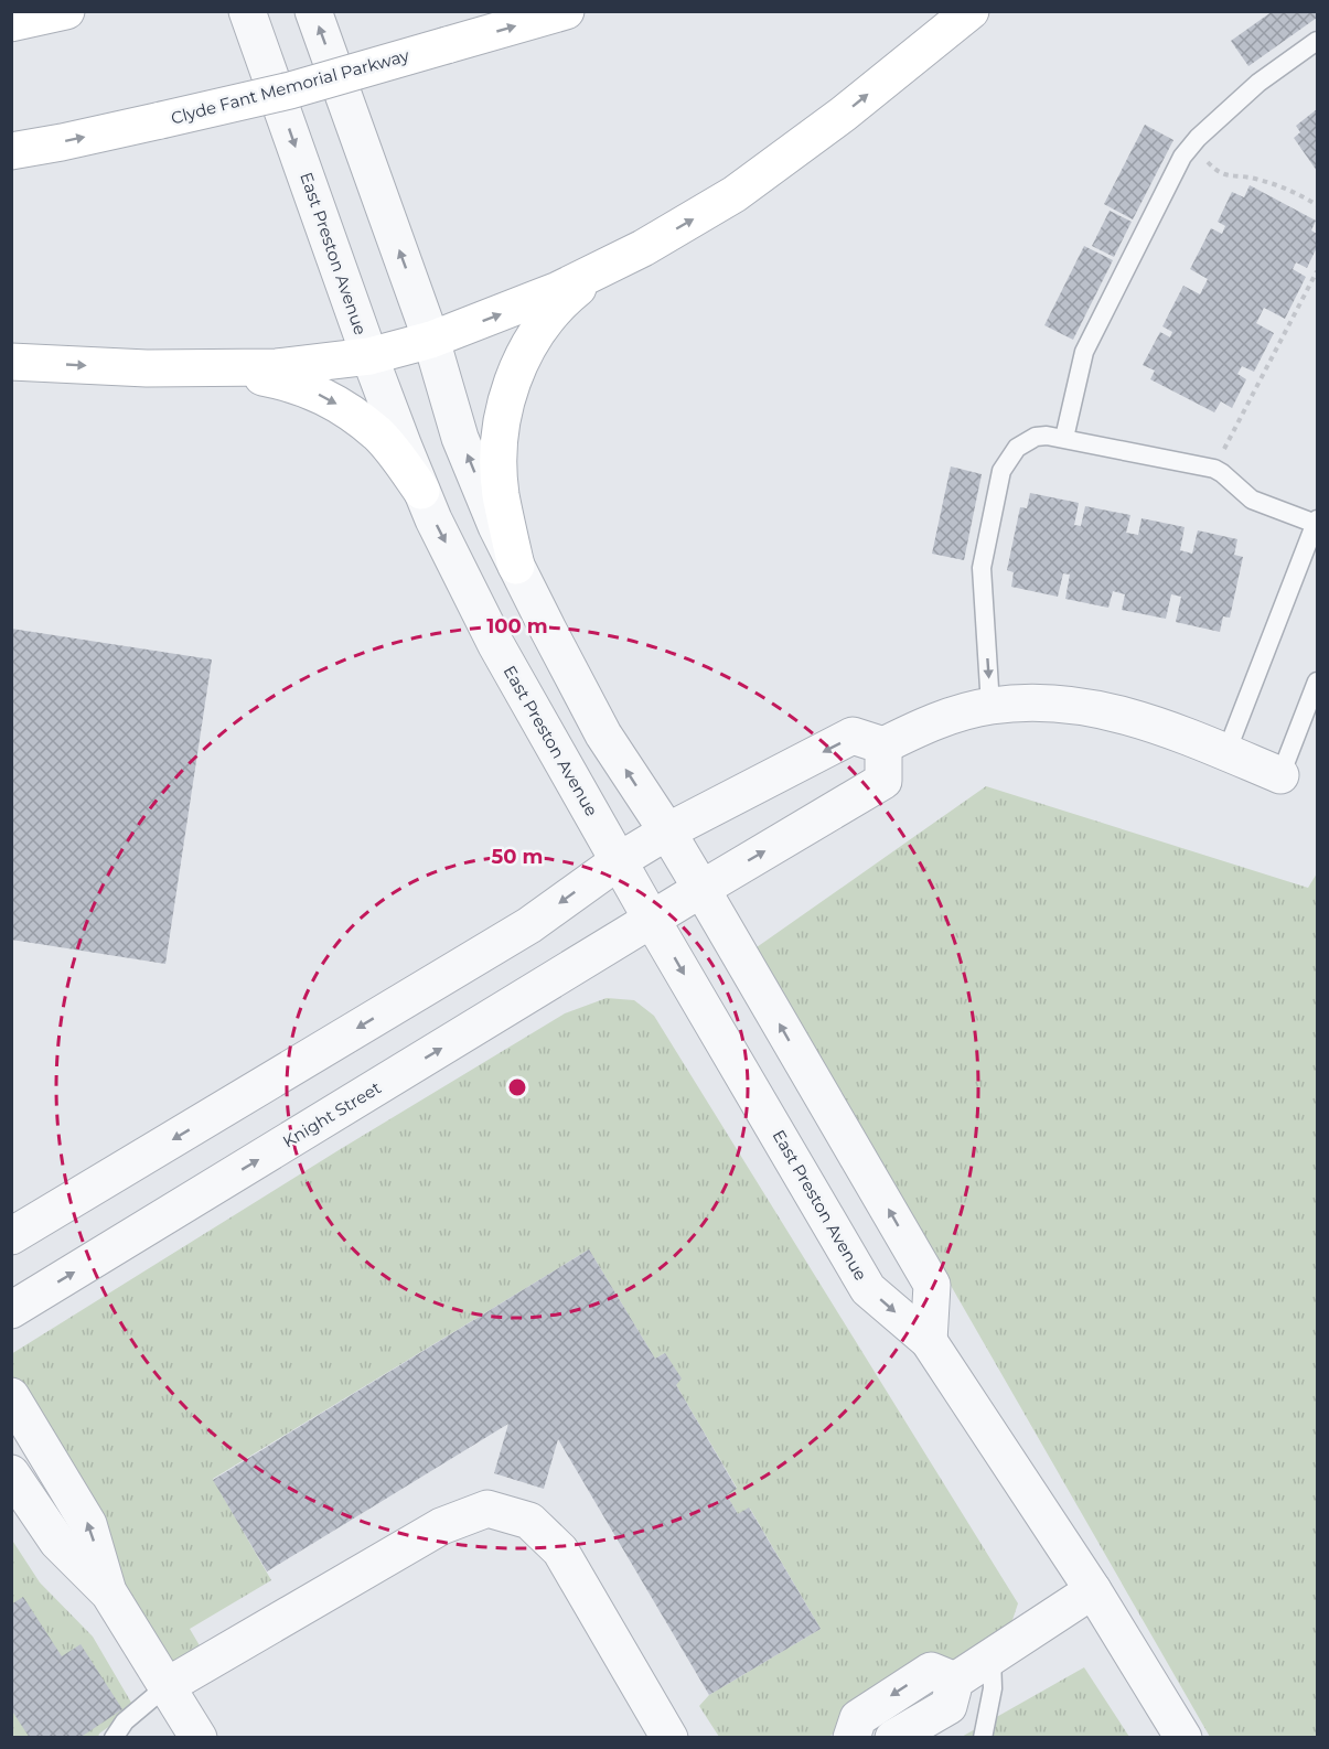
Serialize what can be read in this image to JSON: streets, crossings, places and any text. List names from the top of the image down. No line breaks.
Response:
{"streets":{"main road":["Clyde Fant Memorial Parkway"],"street":["East Preston Avenue","Knight Street"]},"crossings":[["East Preston Avenue","Knight Street"]],"rings":["100 m","50 m"]}
